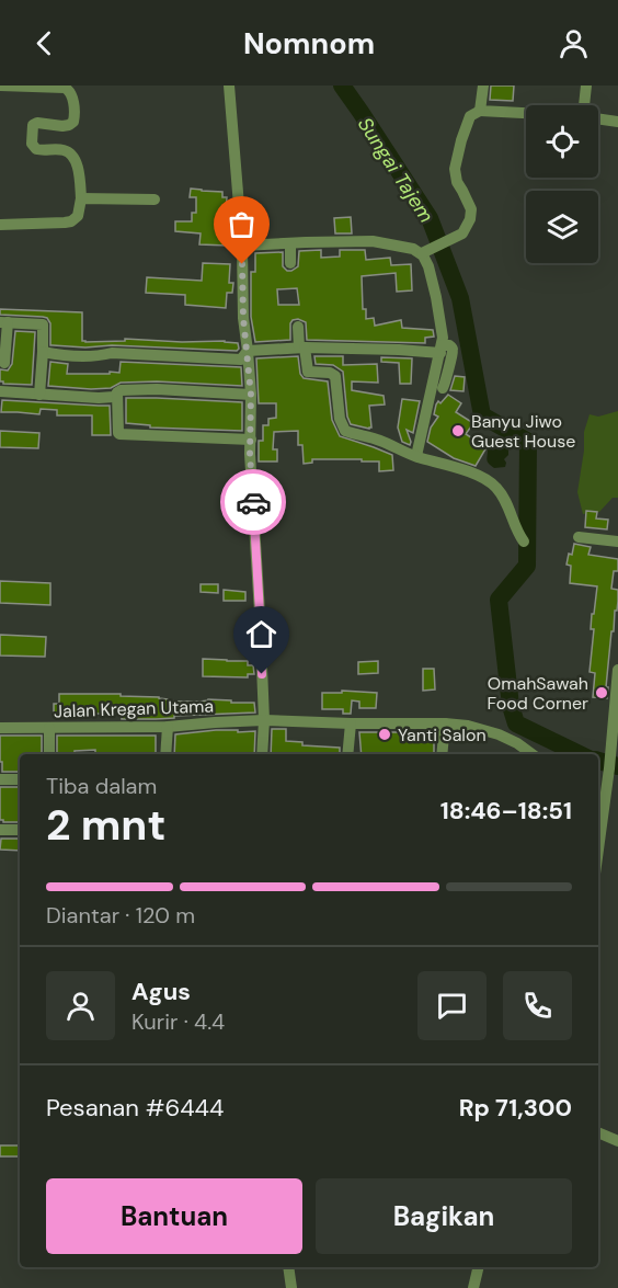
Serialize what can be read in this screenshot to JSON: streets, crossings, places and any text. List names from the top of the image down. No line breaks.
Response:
{"streets":{"street":["Jalan Kregan Utama"]},"water":["Sungai Tajem"],"places":["Banyu Jiwo Guest House","OmahSawah Food Corner","Yanti Salon"],"page":{"header":"Nomnom","heading":["2 mnt","Tiba dalam","18:46–18:51"],"panel":["Agus","Kurir · 4.4","Pesanan #6444","Rp 71,300"],"bar":"Diantar · 120 m","buttons":["Bantuan","Bagikan"]}}
